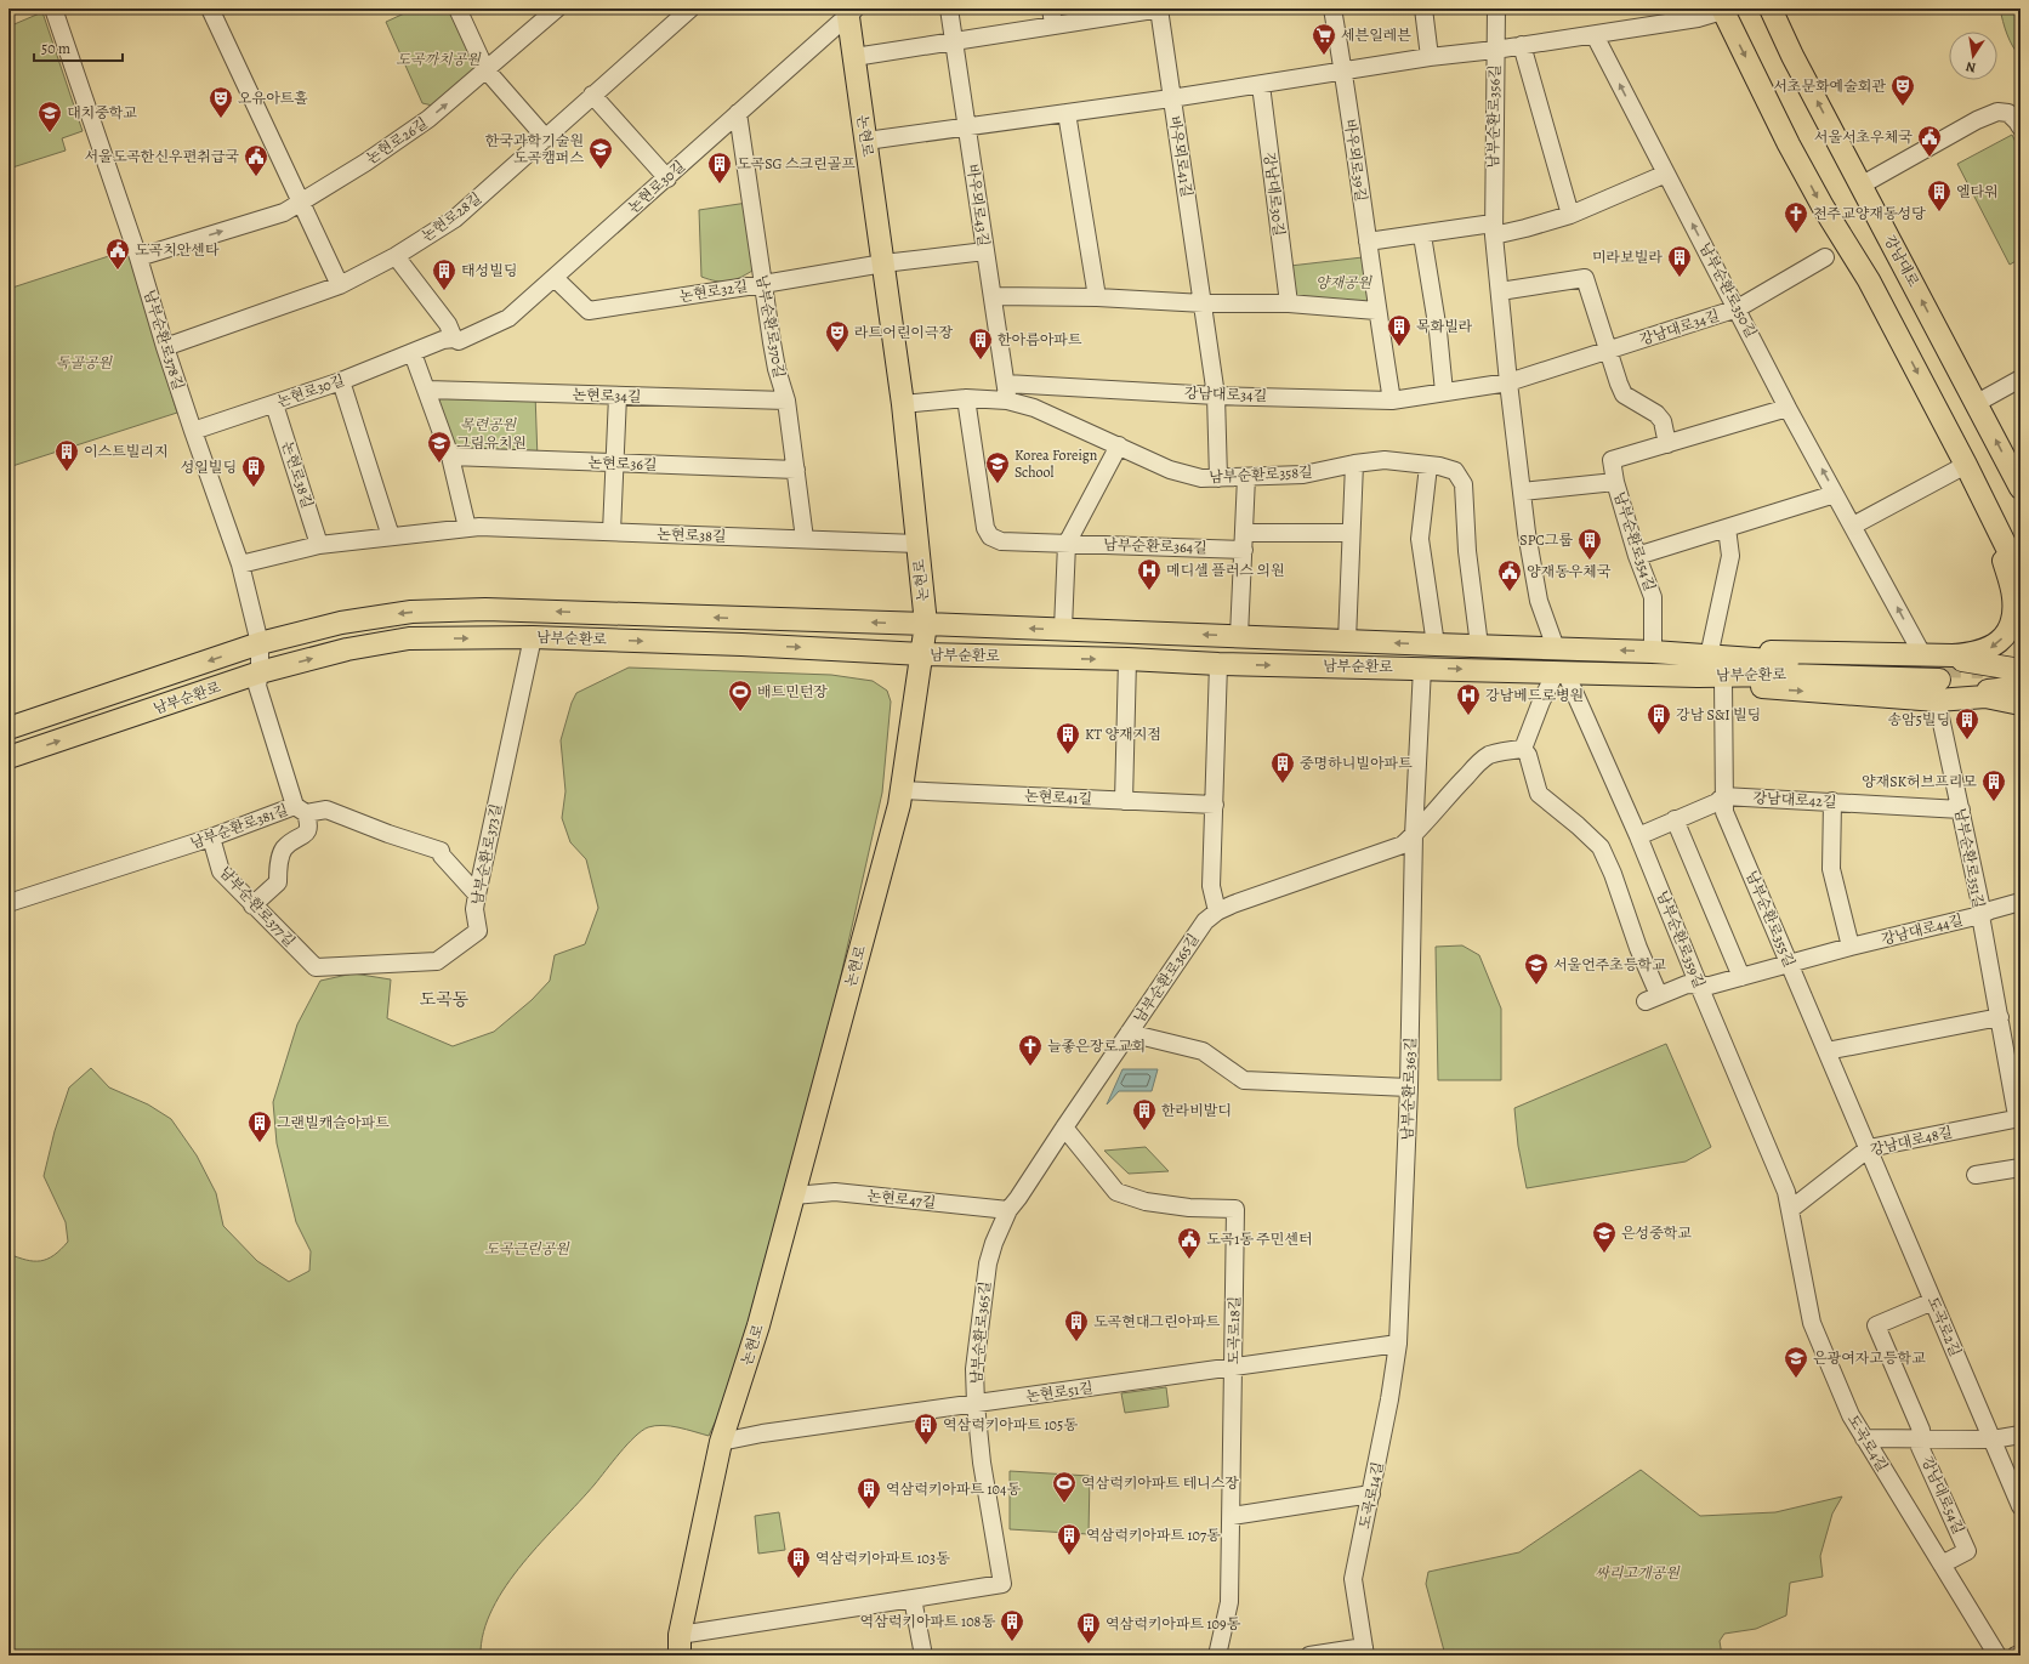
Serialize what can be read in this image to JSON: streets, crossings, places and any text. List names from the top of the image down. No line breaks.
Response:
{"streets":{"main road":["논현로","강남대로","남부순환로"],"street":["남부순환로356길","논현로26길","바우뫼로41길","바우뫼로39길","논현로30길","강남대로30길","바우뫼로43길","논현로28길","남부순환로350길","논현로32길","남부순환로370길","강남대로34길","남부순환로378길","논현로34길","논현로36길","논현로38길","남부순환로358길","남부순환로354길","남부순환로364길","논현로41길","강남대로42길","남부순환로381길","남부순환로373길","남부순환로351길","남부순환로377길","남부순환로355길","강남대로44길","남부순환로359길","남부순환로365길","남부순환로363길","강남대로48길","논현로47길","도곡로2길","도곡로18길","논현로51길","도곡로4길","도곡로14길","강남대로54길"]},"crossings":[["남부순환로356길","강남대로34길"],["남부순환로356길","남부순환로"],["논현로","바우뫼로41길"],["논현로","논현로30길"],["논현로","논현로32길"],["논현로","논현로38길"],["논현로","남부순환로358길"],["논현로","남부순환로"],["논현로","논현로41길"],["논현로","논현로47길"],["논현로","논현로51길"],["논현로26길","남부순환로378길"],["바우뫼로41길","바우뫼로43길"],["바우뫼로41길","강남대로34길"],["바우뫼로41길","남부순환로358길"],["바우뫼로39길","강남대로34길"],["논현로30길","논현로32길"],["논현로30길","남부순환로370길"],["논현로30길","남부순환로378길"],["논현로30길","논현로38길"],["바우뫼로43길","강남대로34길"],["바우뫼로43길","남부순환로358길"],["논현로28길","남부순환로378길"],["남부순환로350길","강남대로34길"],["남부순환로350길","남부순환로"],["남부순환로350길","남부순환로351길"],["논현로32길","남부순환로370길"],["남부순환로370길","논현로34길"],["남부순환로370길","논현로36길"],["남부순환로370길","논현로38길"],["남부순환로378길","논현로38길"],["남부순환로378길","남부순환로"],["남부순환로358길","남부순환로364길"],["남부순환로358길","남부순환로"],["남부순환로354길","남부순환로"],["남부순환로","남부순환로373길"],["남부순환로","남부순환로351길"],["남부순환로","남부순환로359길"],["남부순환로","남부순환로363길"],["강남대로42길","남부순환로351길"],["강남대로42길","남부순환로355길"],["남부순환로381길","남부순환로373길"],["남부순환로381길","남부순환로377길"],["남부순환로373길","남부순환로377길"],["남부순환로351길","강남대로44길"],["남부순환로351길","강남대로48길"],["남부순환로355길","강남대로44길"],["남부순환로355길","강남대로48길"],["남부순환로355길","도곡로2길"],["강남대로44길","남부순환로359길"],["남부순환로359길","강남대로48길"],["남부순환로359길","도곡로4길"],["남부순환로365길","논현로47길"],["남부순환로365길","도곡로18길"],["남부순환로365길","논현로51길"],["남부순환로363길","논현로51길"],["남부순환로363길","도곡로14길"],["강남대로48길","도곡로2길"],["강남대로48길","도곡로4길"],["도곡로2길","강남대로54길"],["도곡로18길","논현로51길"],["논현로51길","도곡로14길"],["도곡로4길","강남대로54길"]],"one_way":["논현로26길"],"districts":["도곡동"],"parks":["도곡까치공원","양재공원","독골공원","목련공원","도곡근린공원","싸리고개공원"],"places":{"supermarket":["세븐일레븐"],"theatre":["서초문화예술회관","오유아트홀","라트어린이극장"],"school or university":["대치중학교","한국과학기술원 도곡캠퍼스","그림유치원","Korea Foreign School","서울언주초등학교","은성중학교","은광여자고등학교"],"public building":["서울서초우체국","서울도곡한신우편취급국","도곡치안센타","양재동우체국","도곡1동 주민센터"],"building":["도곡SG 스크린골프","엘타워","미라보빌라","태성빌딩","목화빌라","한아름아파트","이스트빌리지","성일빌딩","SPC그룹","강남 S&I 빌딩","송암5빌딩","KT 양재지점","중명하니빌아파트","양재SK허브프리모","한라비발디","그랜빌캐슬아파트","도곡현대그린아파트","역삼럭키아파트 105동","역삼럭키아파트 104동","역삼럭키아파트 107동","역삼럭키아파트 103동","역삼럭키아파트 108동","역삼럭키아파트 109동"],"church":["천주교양재동성당","늘좋은장로교회"],"hospital":["메디셀 플러스 의원","강남베드로병원"],"sports":["배트민턴장","역삼럭키아파트 테니스장"]},"scale_bar":"50 m","north":"bottom"}
